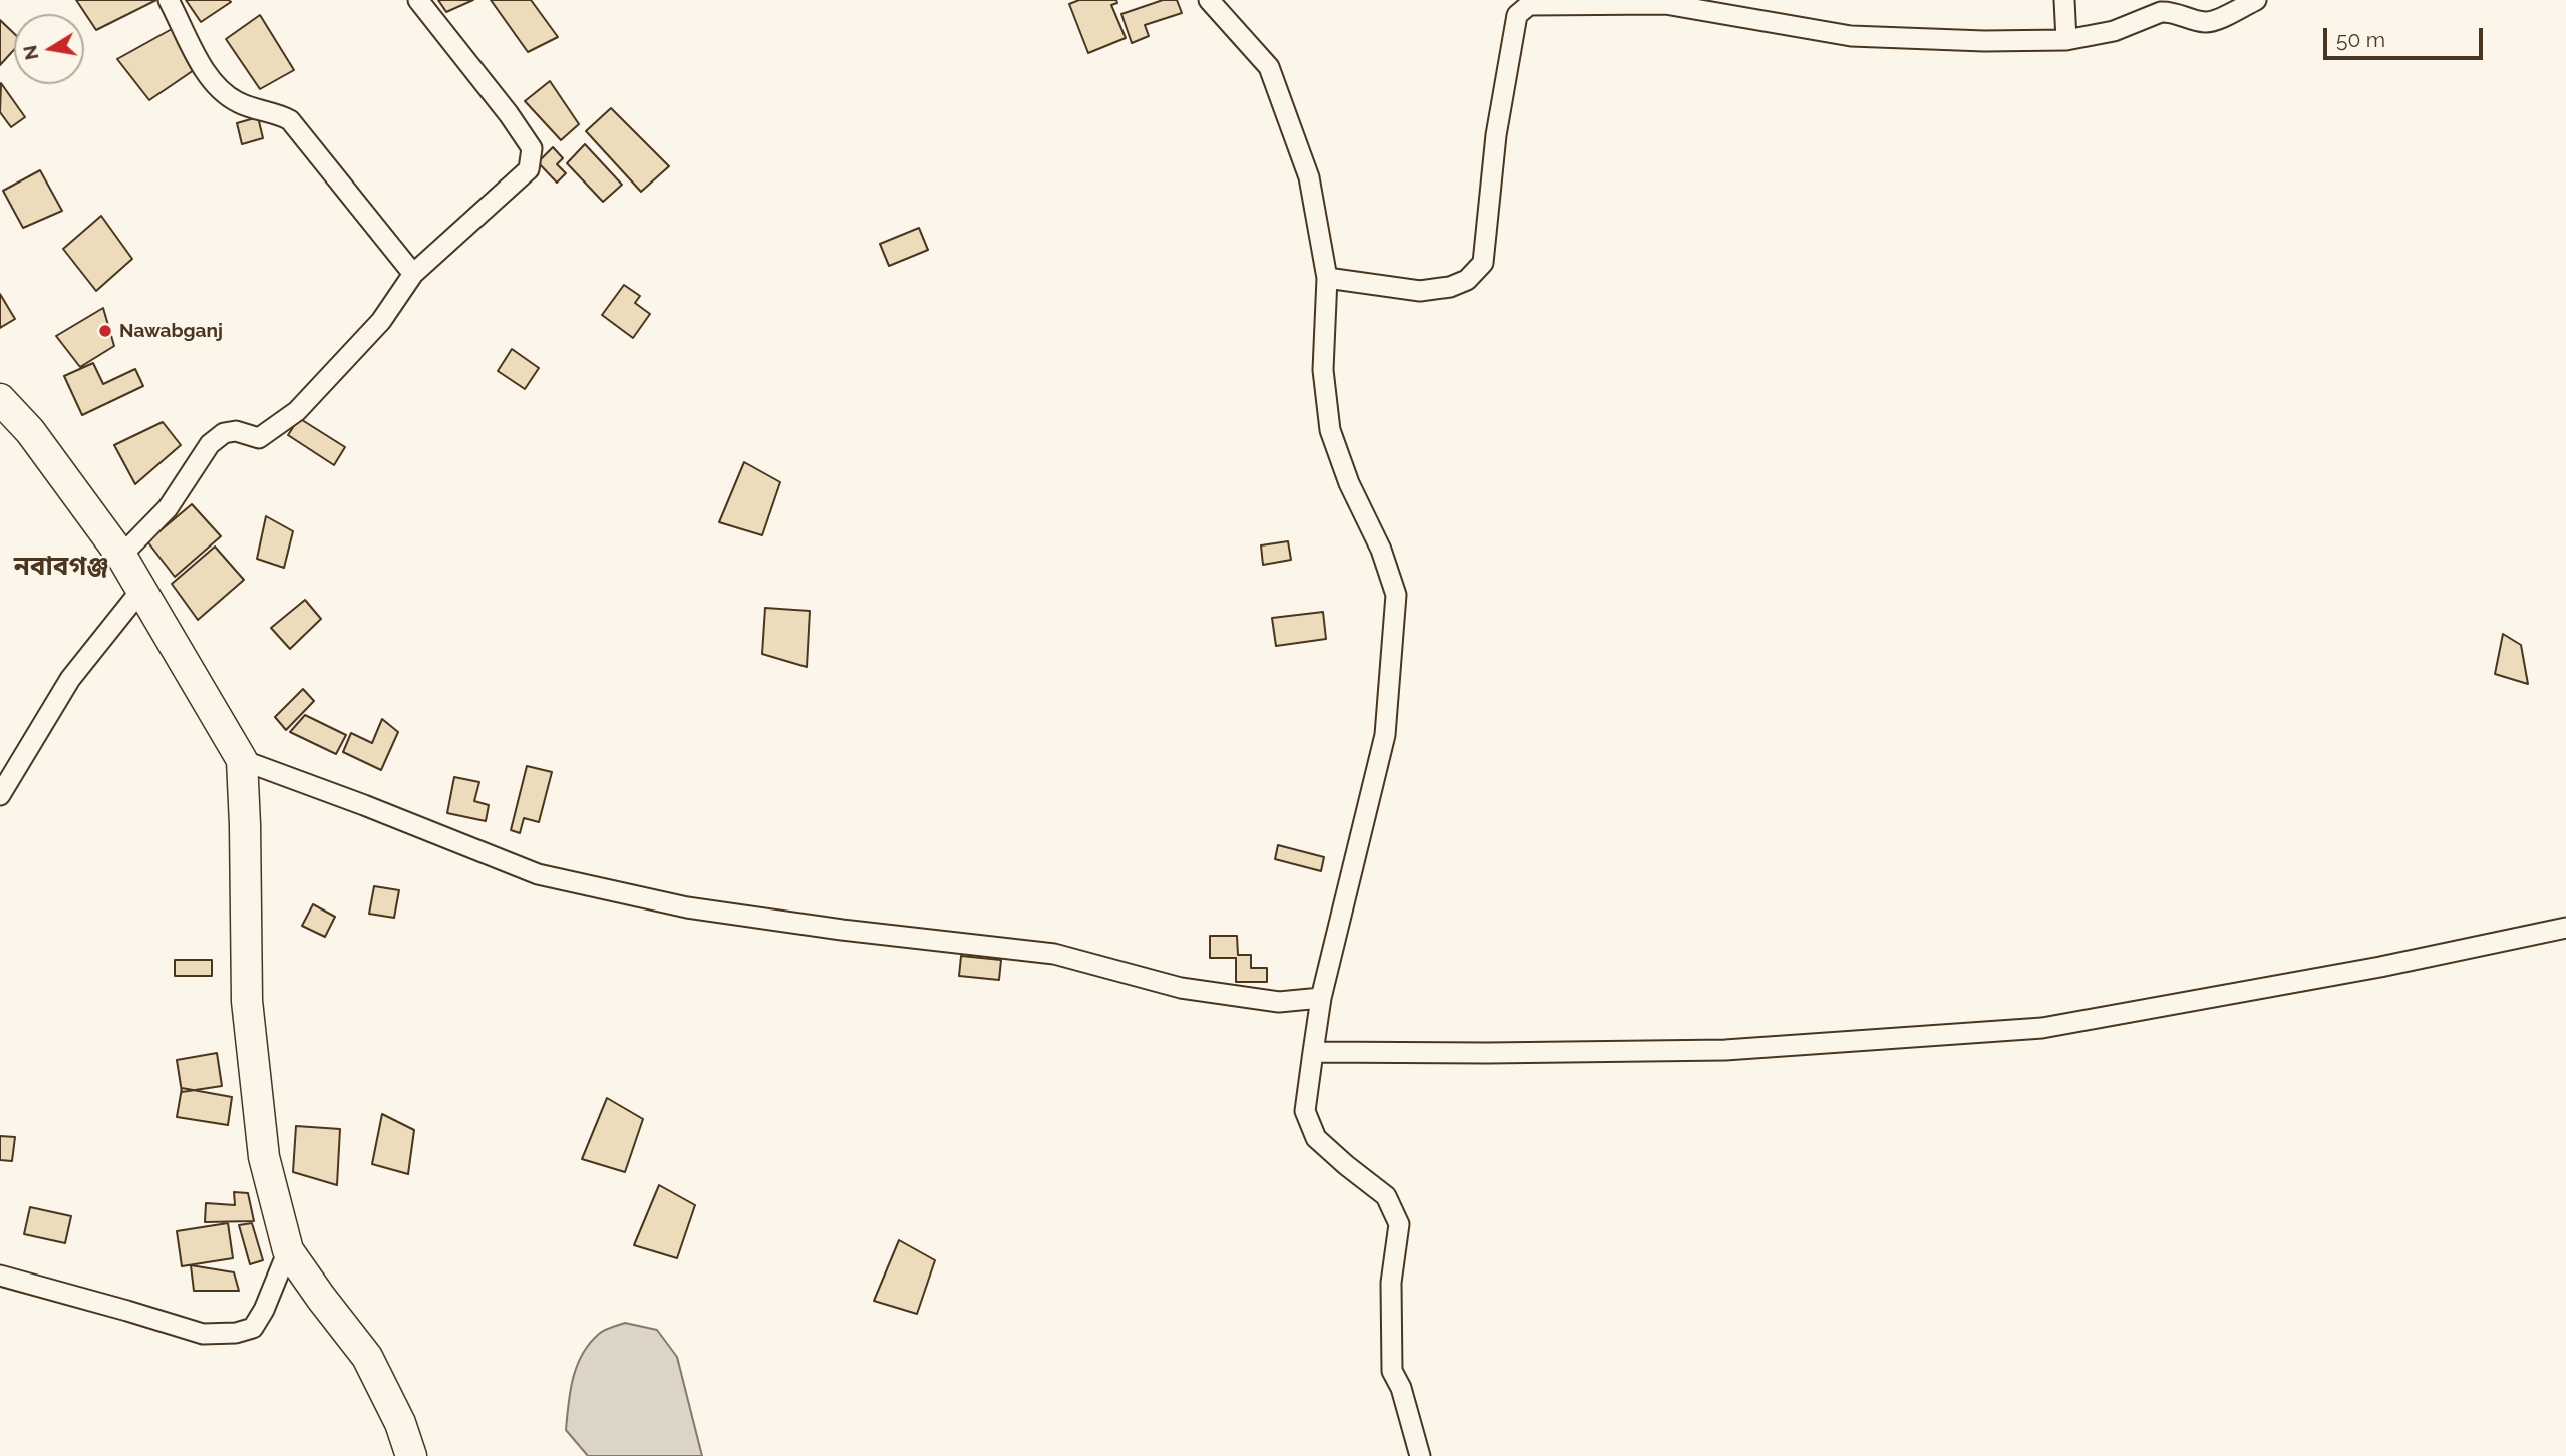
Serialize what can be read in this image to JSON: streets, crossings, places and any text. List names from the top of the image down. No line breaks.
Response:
{"districts":["নবাবগঞ্জ"],"places":["Nawabganj"],"scale_bar":"50 m","north":"left"}
